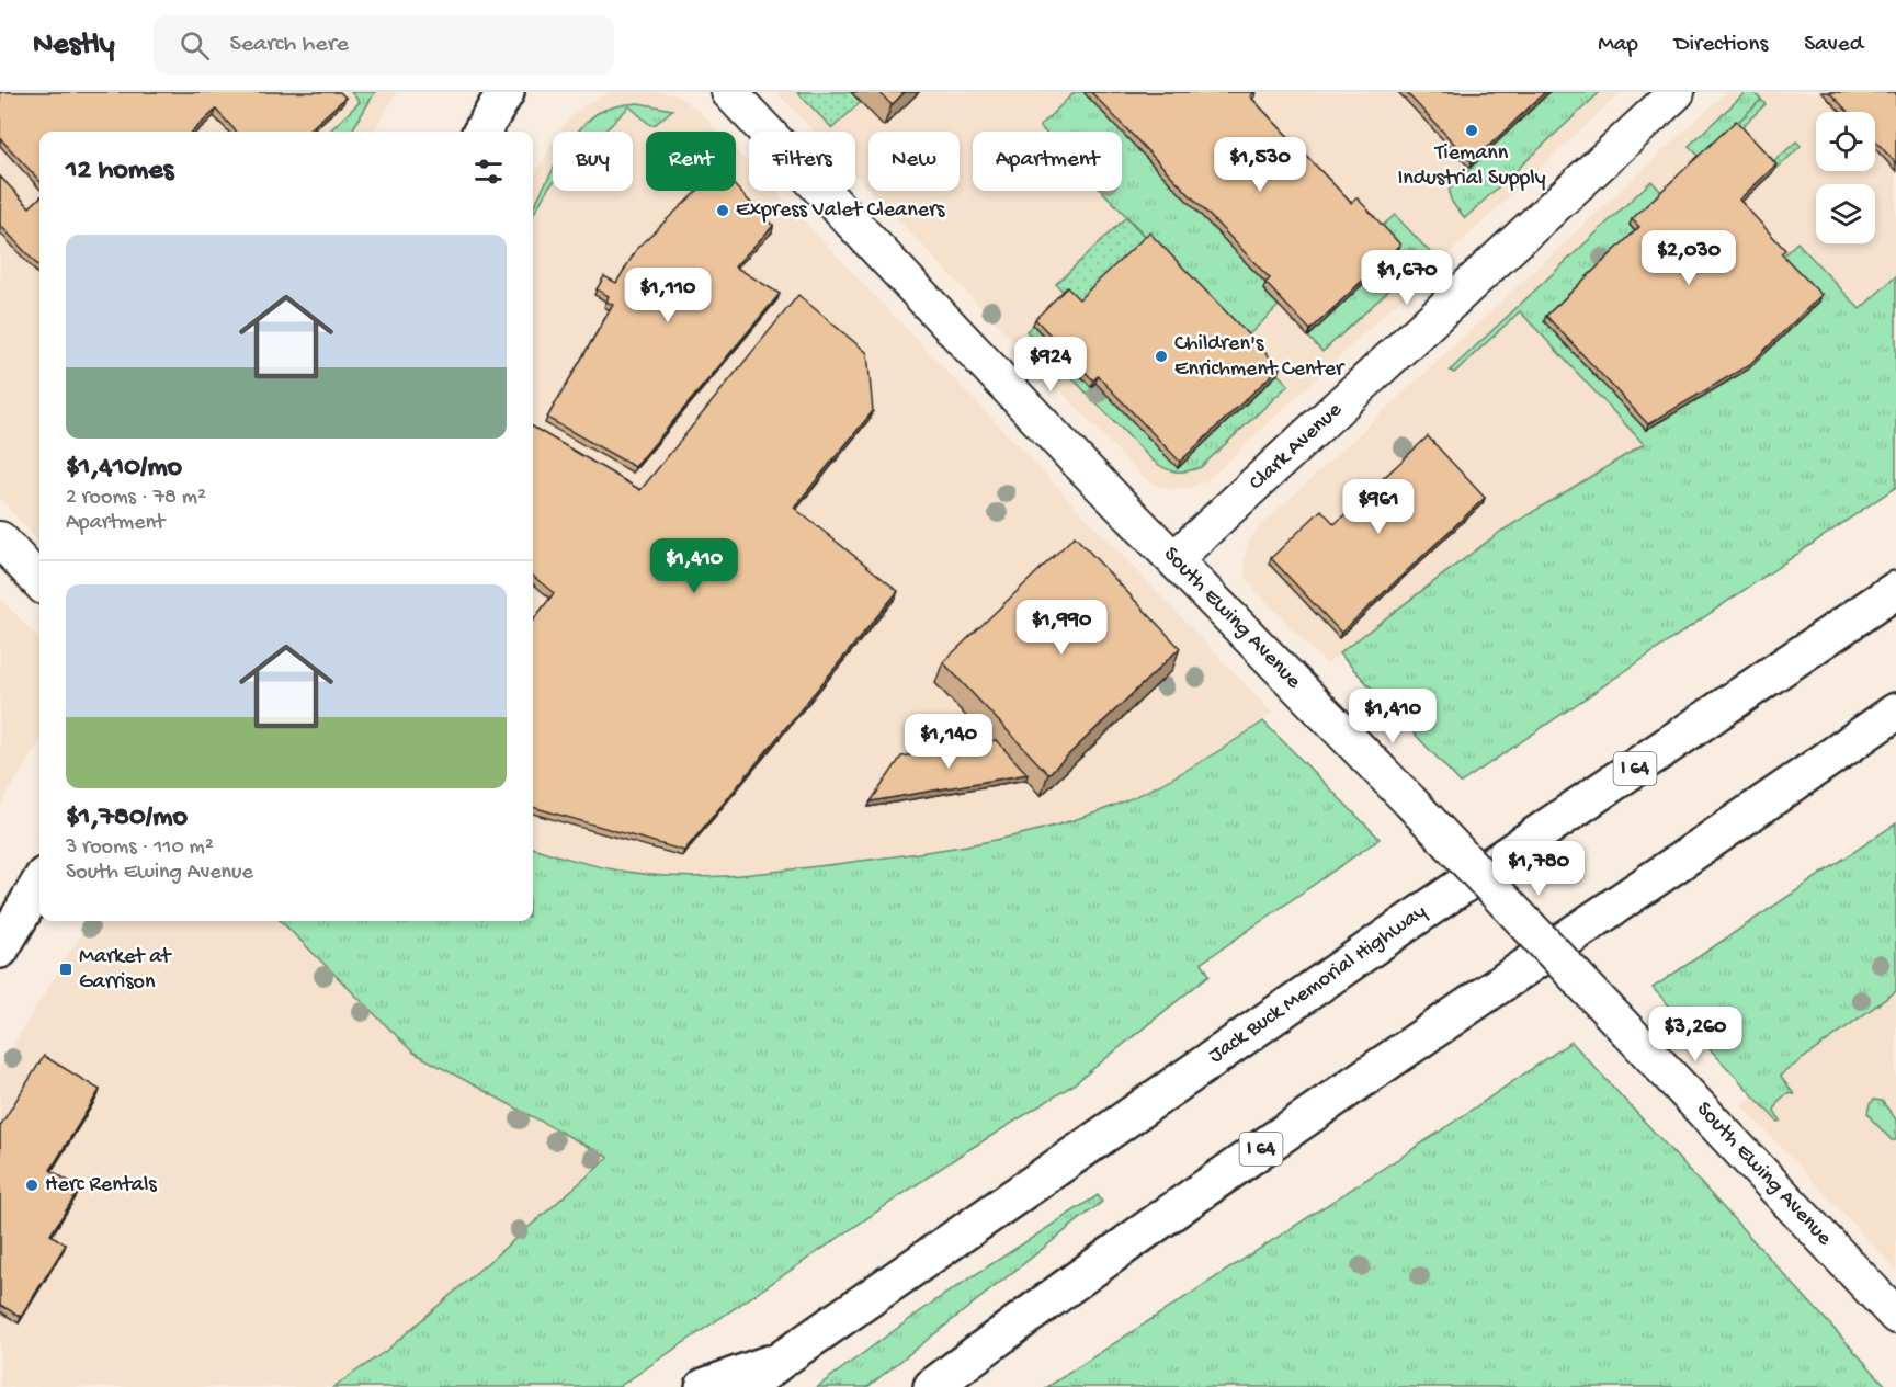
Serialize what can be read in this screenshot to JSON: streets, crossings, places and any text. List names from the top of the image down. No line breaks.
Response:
{"streets":{"main road":["I 64","Jack Buck Memorial Highway"],"street":["Clark Avenue","South Ewing Avenue"]},"crossings":[["Clark Avenue","South Ewing Avenue"]],"places":{"other":["Tiemann Industrial Supply","Express Valet Cleaners","Children's Enrichment Center","Herc Rentals"],"transit":["Market at Garrison"]},"page":{"header":"Nestly","search":"Search here","nav":["Map","Directions","Saved"],"chip":["Buy","Rent","Filters","New","Apartment"],"heading":"12 homes","price":["$1,530","$2,030","$1,670","$1,110","$924","$961","$1,410","$1,990","$1,410","$1,140","$1,780","$3,260"],"list":[{"name":"$1,410/mo","note":"2 rooms · 78 m² · Apartment"},{"name":"$1,780/mo","note":"3 rooms · 110 m² · South Ewing Avenue"}]}}
